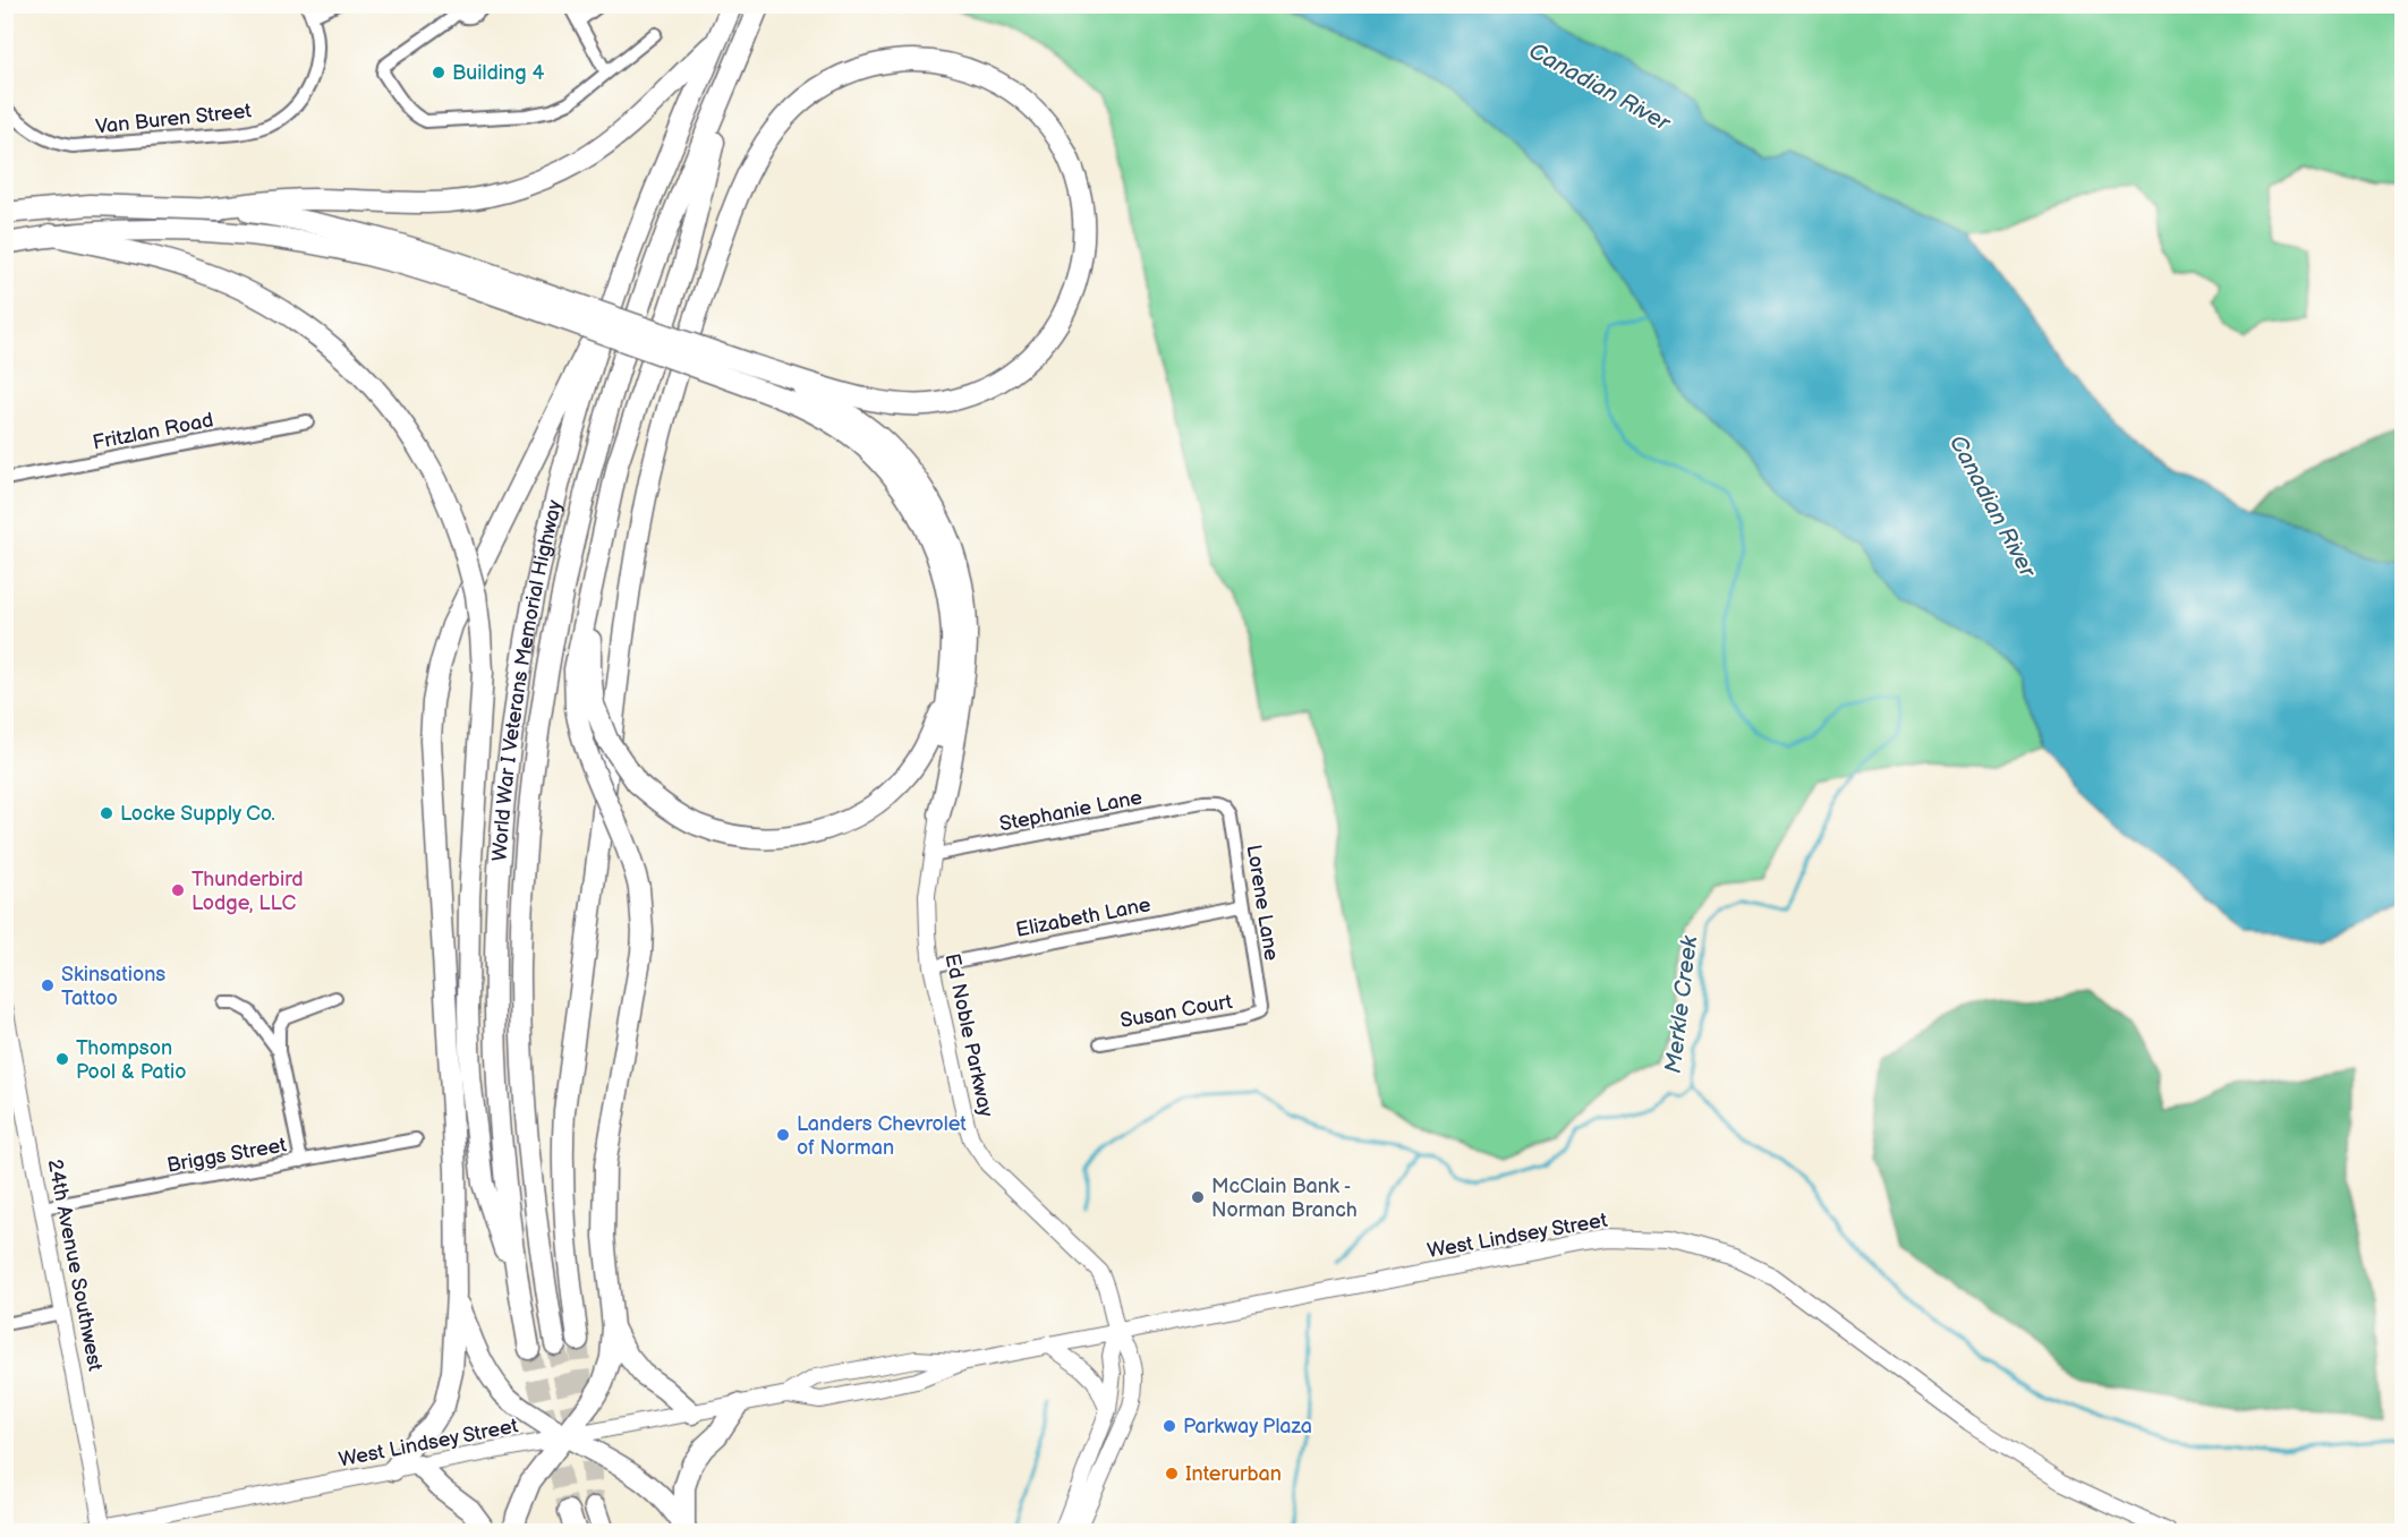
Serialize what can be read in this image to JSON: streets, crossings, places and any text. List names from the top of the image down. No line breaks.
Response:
{"streets":{"highway":["World War I Veterans Memorial Highway"],"main road":["Ed Noble Parkway","West Lindsey Street","24th Avenue Southwest"],"street":["Van Buren Street","Fritzlan Road","Stephanie Lane","Lorene Lane","Elizabeth Lane","Susan Court","Briggs Street"]},"crossings":[["Stephanie Lane","Lorene Lane"],["Stephanie Lane","Ed Noble Parkway"],["Lorene Lane","Elizabeth Lane"],["Lorene Lane","Susan Court"],["Elizabeth Lane","Ed Noble Parkway"],["Ed Noble Parkway","West Lindsey Street"],["Briggs Street","24th Avenue Southwest"],["West Lindsey Street","24th Avenue Southwest"]],"water":["Canadian River","Merkle Creek"],"places":["Building 4","Locke Supply Co.","Thunderbird Lodge, LLC","Skinsations Tattoo","Thompson Pool & Patio","Landers Chevrolet of Norman","McClain Bank - Norman Branch","Parkway Plaza","Interurban"]}
